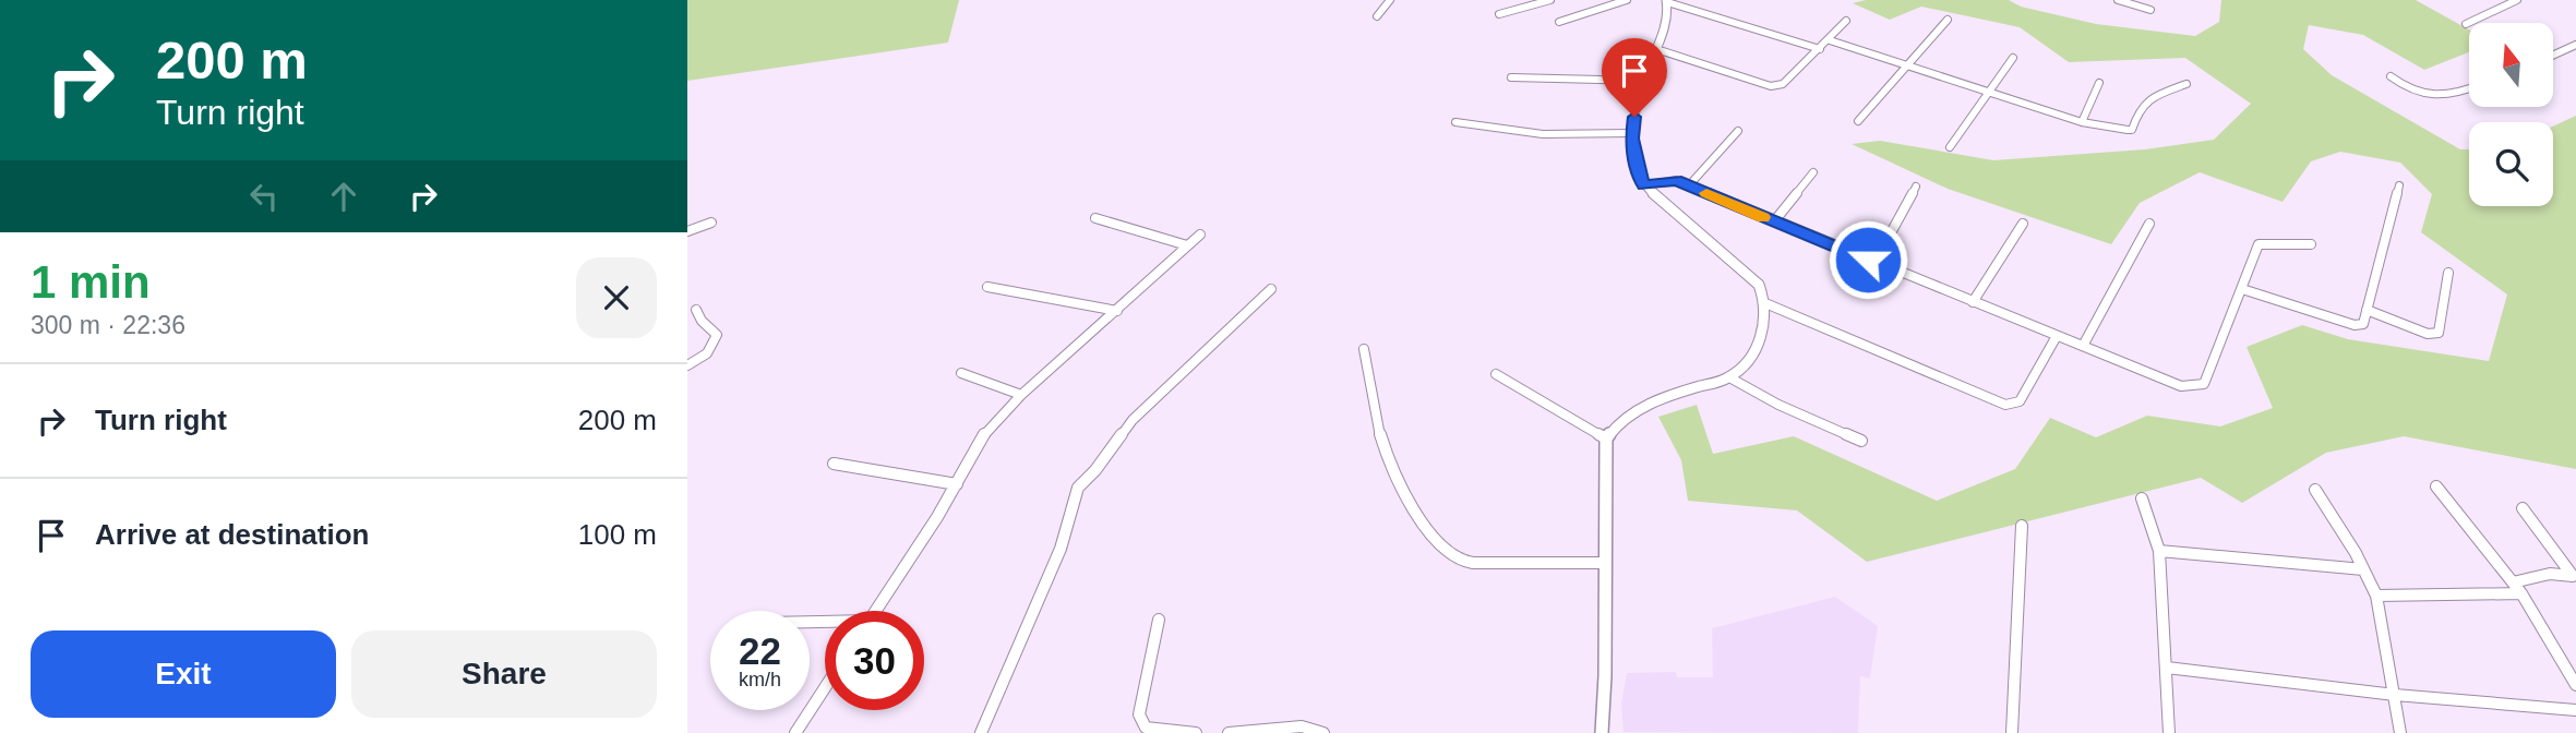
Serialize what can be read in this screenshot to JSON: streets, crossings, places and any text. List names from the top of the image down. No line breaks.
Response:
{"north":"top","page":{"turn":["200 m","Turn right"],"heading":["1 min","300 m · 22:36"],"list":[{"name":"Turn right","value":"200 m"},{"name":"Arrive at destination","value":"100 m"}],"speed":"22 km/h","limit":"30","buttons":["Exit","Share"]}}
